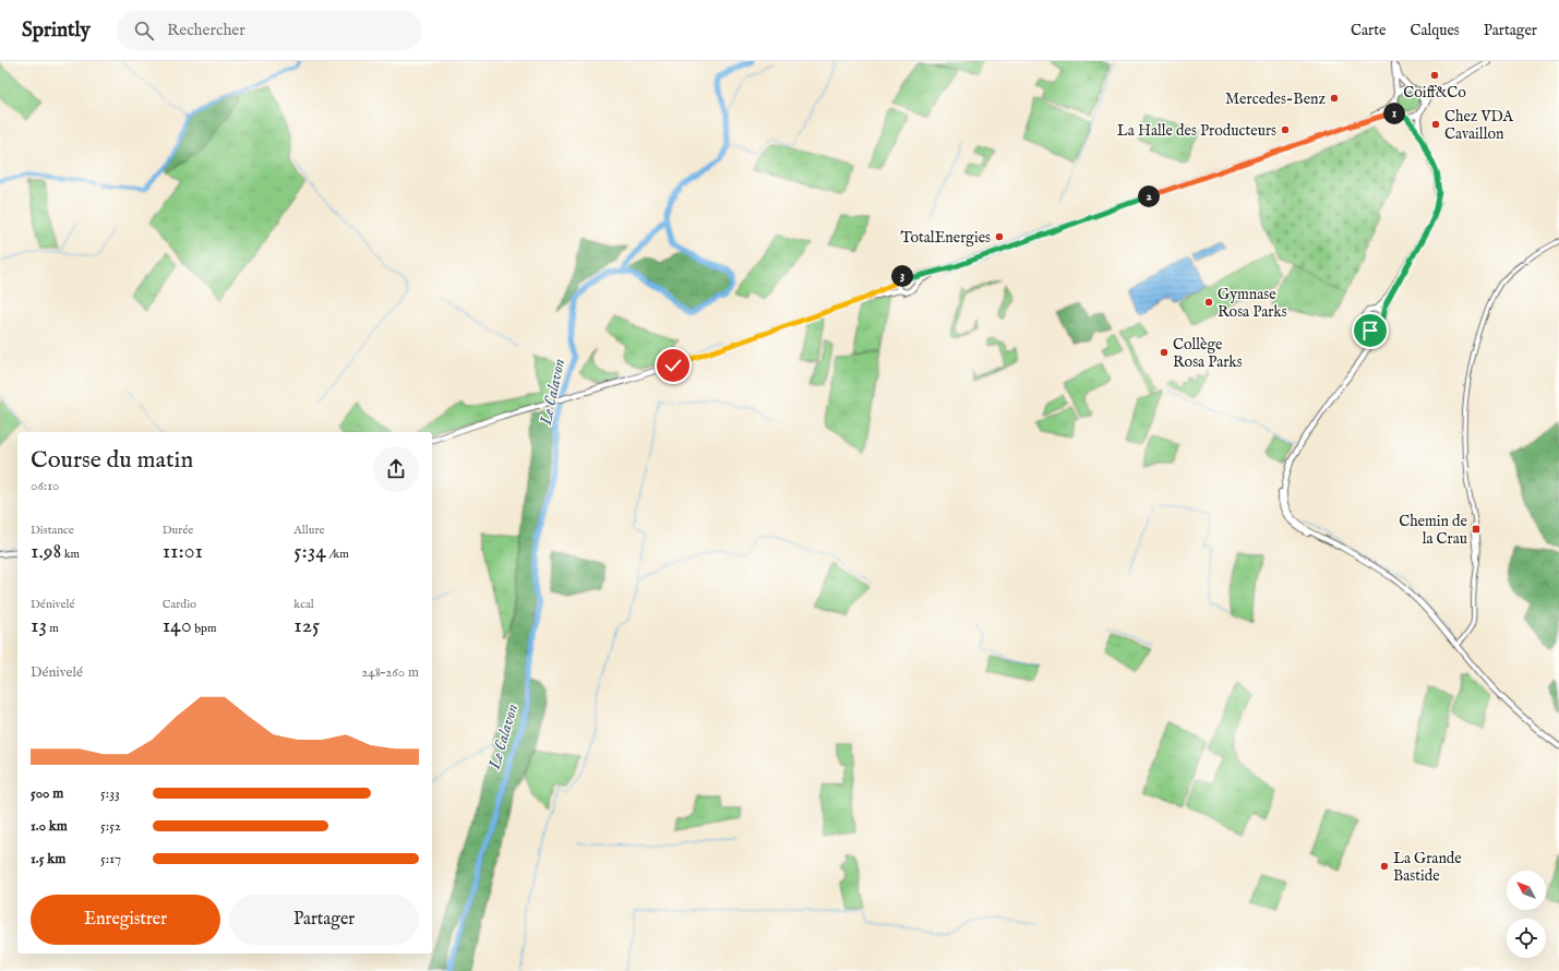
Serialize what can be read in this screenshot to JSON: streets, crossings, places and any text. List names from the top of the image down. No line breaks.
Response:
{"water":["Le Calavon"],"places":{"other":["Coiff&Co","Mercedes-Benz","Chez VDA Cavaillon","La Halle des Producteurs","TotalEnergies","Gymnase Rosa Parks","Collège Rosa Parks","La Grande Bastide"],"transit":["Chemin de la Crau"]},"north":"top left","page":{"header":"Sprintly","search":"Rechercher","nav":["Carte","Calques","Partager"],"pins":["1","2","3"],"heading":["Course du matin","06:10"],"stats":[["Distance","1.98 km"],["Durée","11:01"],["Allure","5:34 /km"],["Dénivelé","13 m"],["Cardio","140 bpm"],["kcal","125"]],"chart":["Dénivelé","248–260 m"],"list":[{"name":"500 m","note":"5:33"},{"name":"1.0 km","note":"5:52"},{"name":"1.5 km","note":"5:17"}],"buttons":["Enregistrer","Partager"]}}
